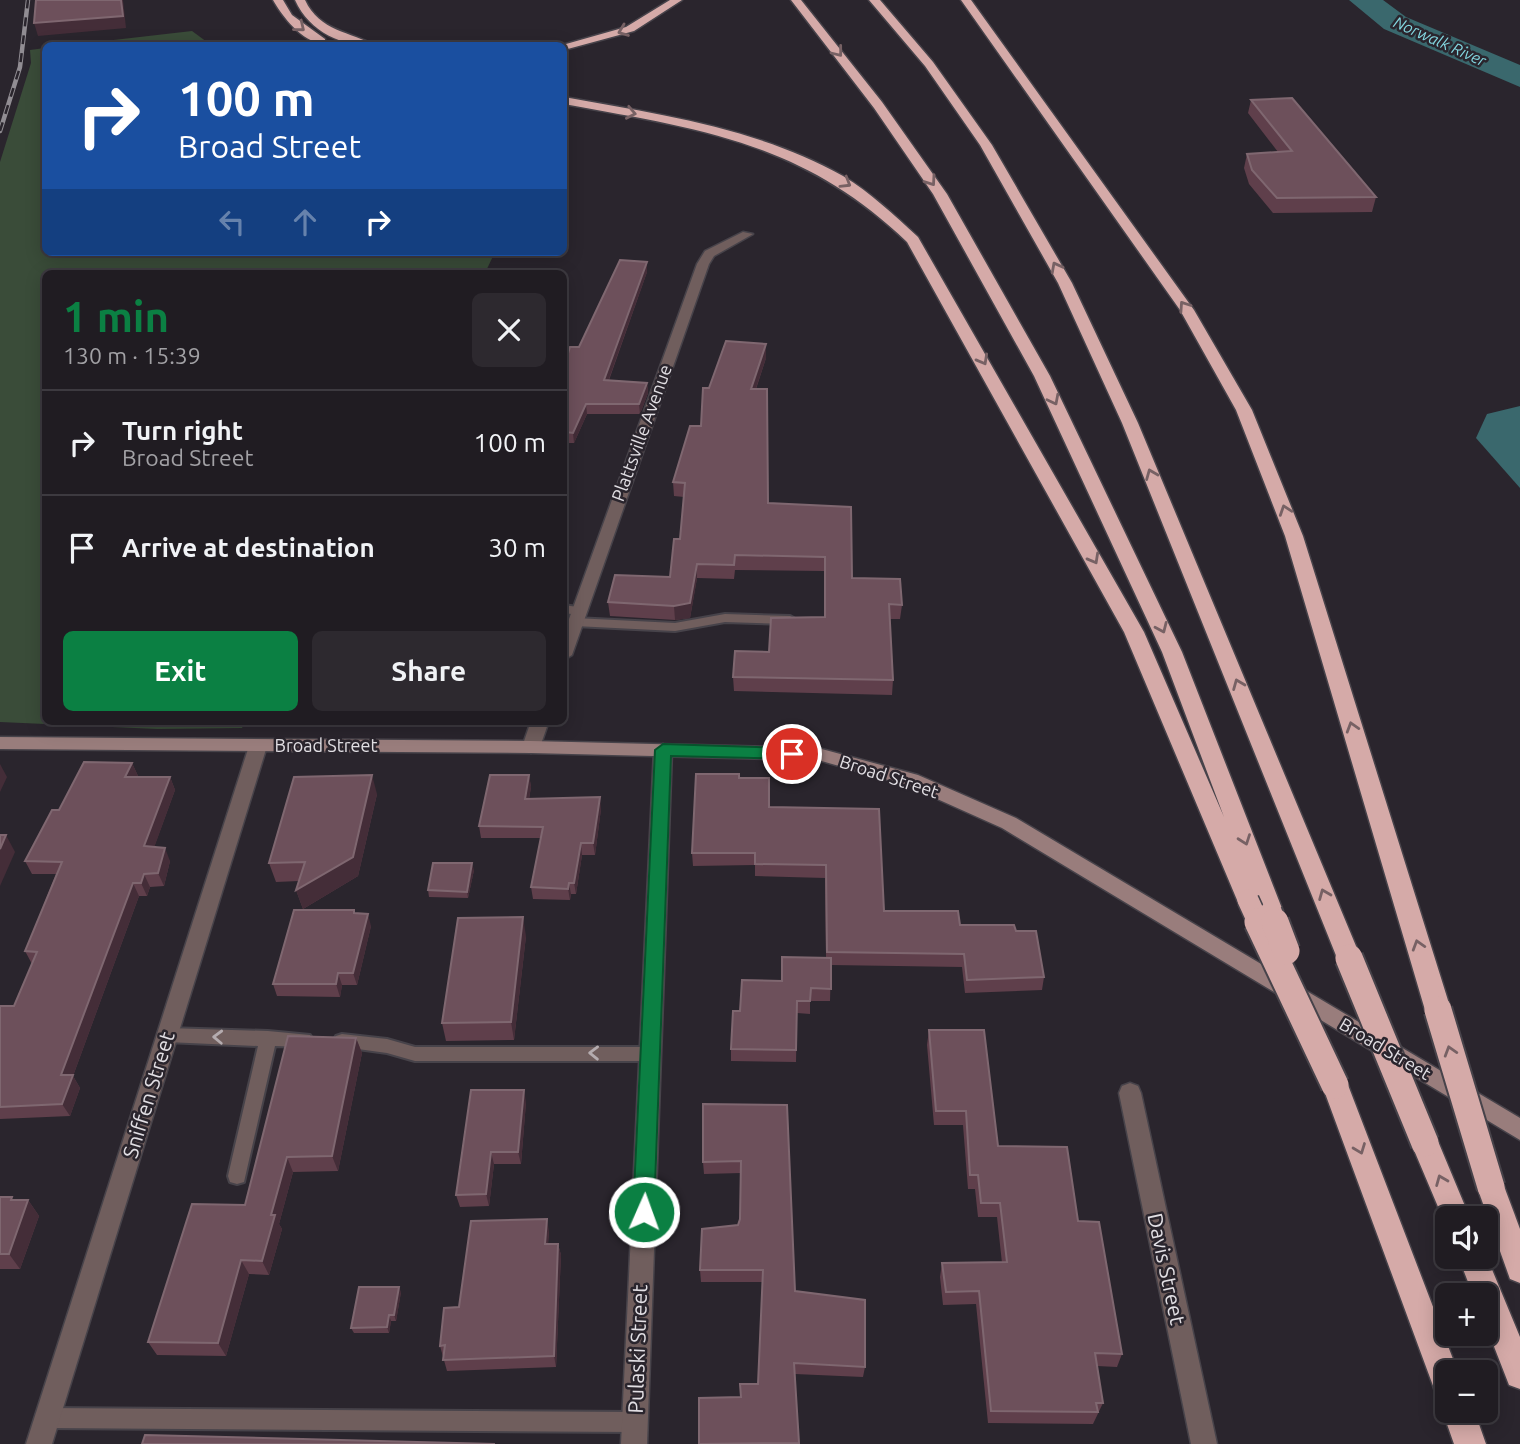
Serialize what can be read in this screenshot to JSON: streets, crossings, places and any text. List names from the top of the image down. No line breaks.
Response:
{"streets":{"street":["Plattsville Avenue","Broad Street","Sniffen Street","Davis Street","Pulaski Street"]},"crossings":[["Broad Street","Sniffen Street"],["Broad Street","Pulaski Street"]],"water":["Norwalk River"],"page":{"turn":["100 m","Broad Street"],"heading":["1 min","130 m · 15:39"],"list":[{"name":"Turn right","note":"Broad Street","value":"100 m"},{"name":"Arrive at destination","value":"30 m"}],"buttons":["Exit","Share"],"map_buttons":["+","−"]}}
